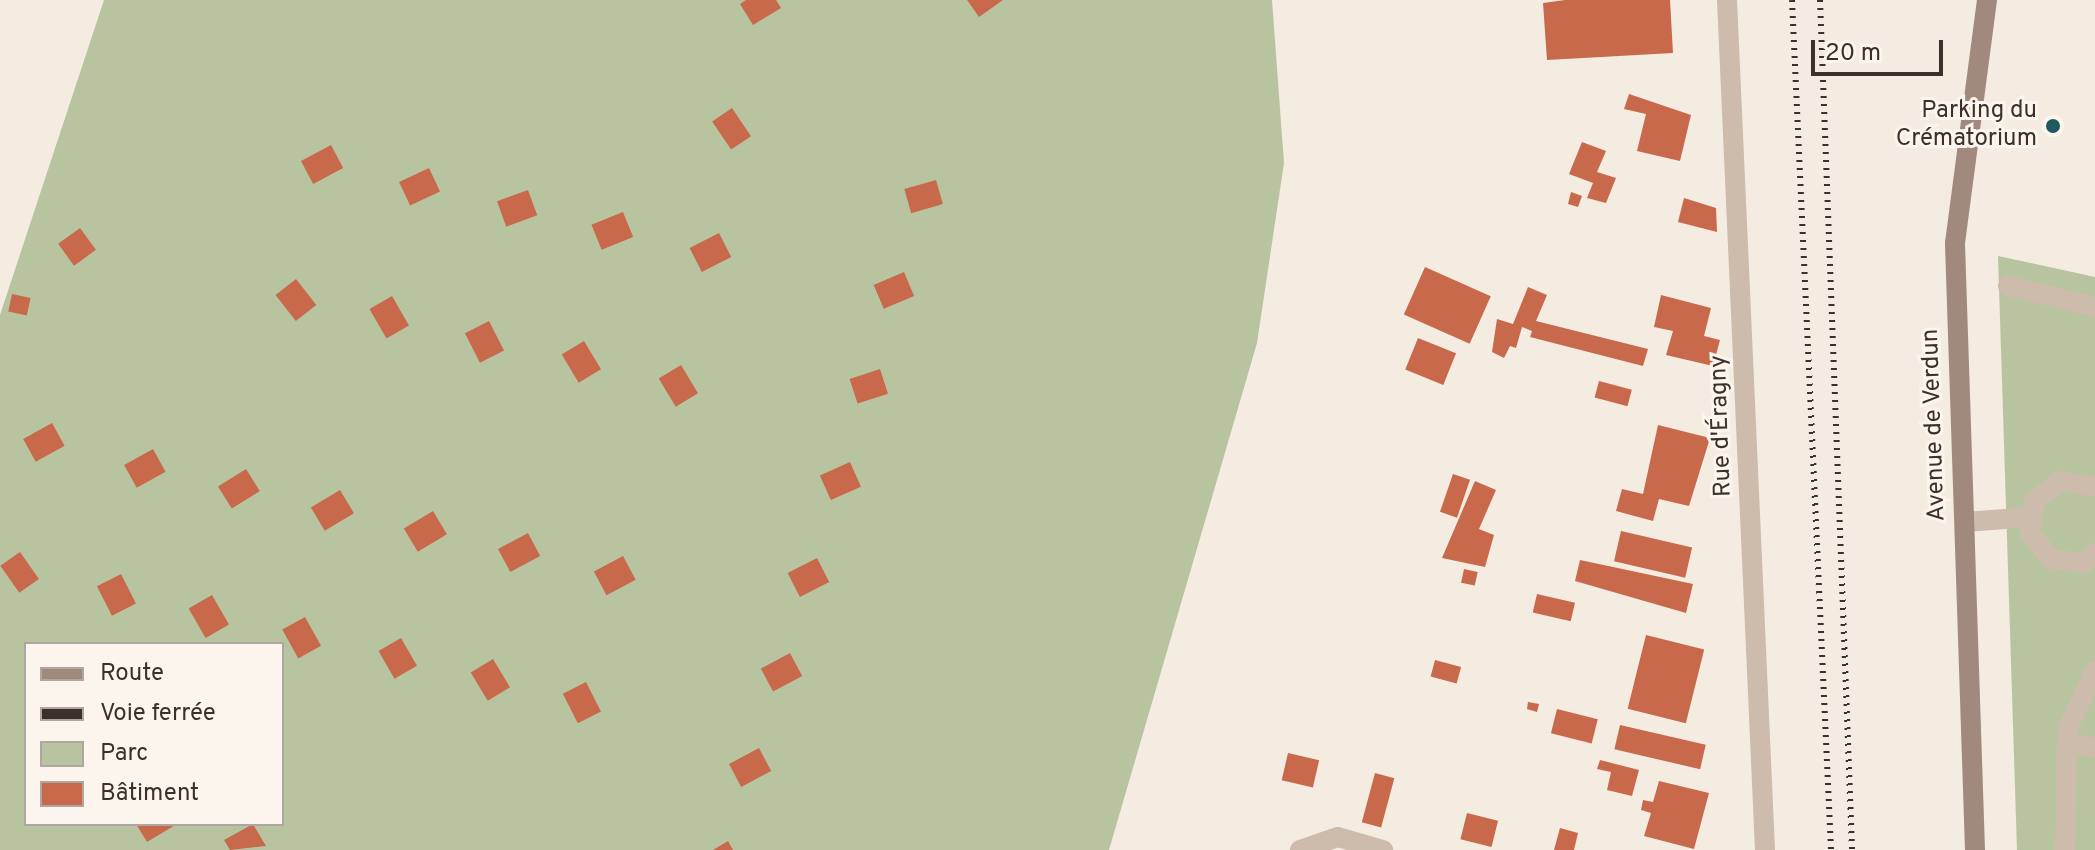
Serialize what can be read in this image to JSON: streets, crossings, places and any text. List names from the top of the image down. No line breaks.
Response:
{"streets":{"main road":["Avenue de Verdun"],"street":["Rue d'Éragny"]},"places":["Parking du Crématorium"],"legend":["Route","Voie ferrée","Parc","Bâtiment"],"scale_bar":"20 m"}
